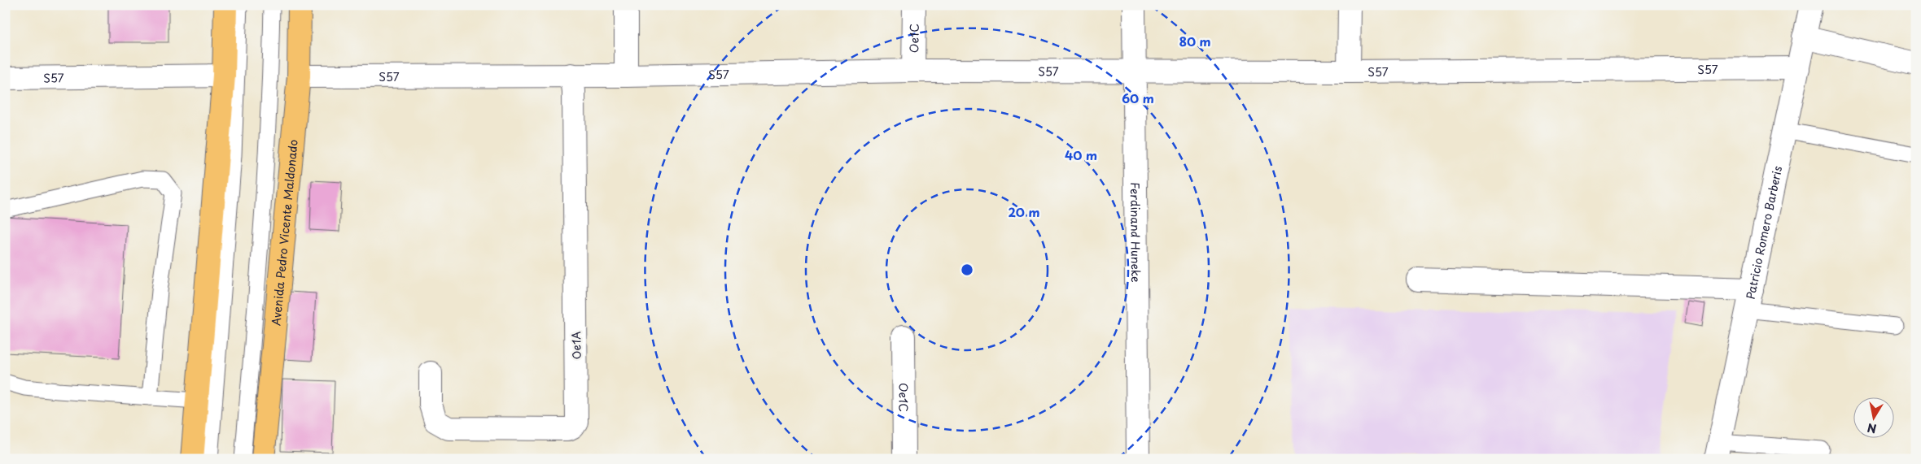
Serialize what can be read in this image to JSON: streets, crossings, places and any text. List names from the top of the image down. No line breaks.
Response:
{"streets":{"main road":["Avenida Pedro Vicente Maldonado"],"street":["Oe1C","S57","Ferdinand Huneke","Patricio Romero Barberis","Oe1A"]},"crossings":[["Oe1C","S57"],["S57","Ferdinand Huneke"],["S57","Patricio Romero Barberis"],["S57","Avenida Pedro Vicente Maldonado"],["S57","Oe1A"]],"north":"bottom","rings":["80 m","60 m","40 m","20 m"]}
